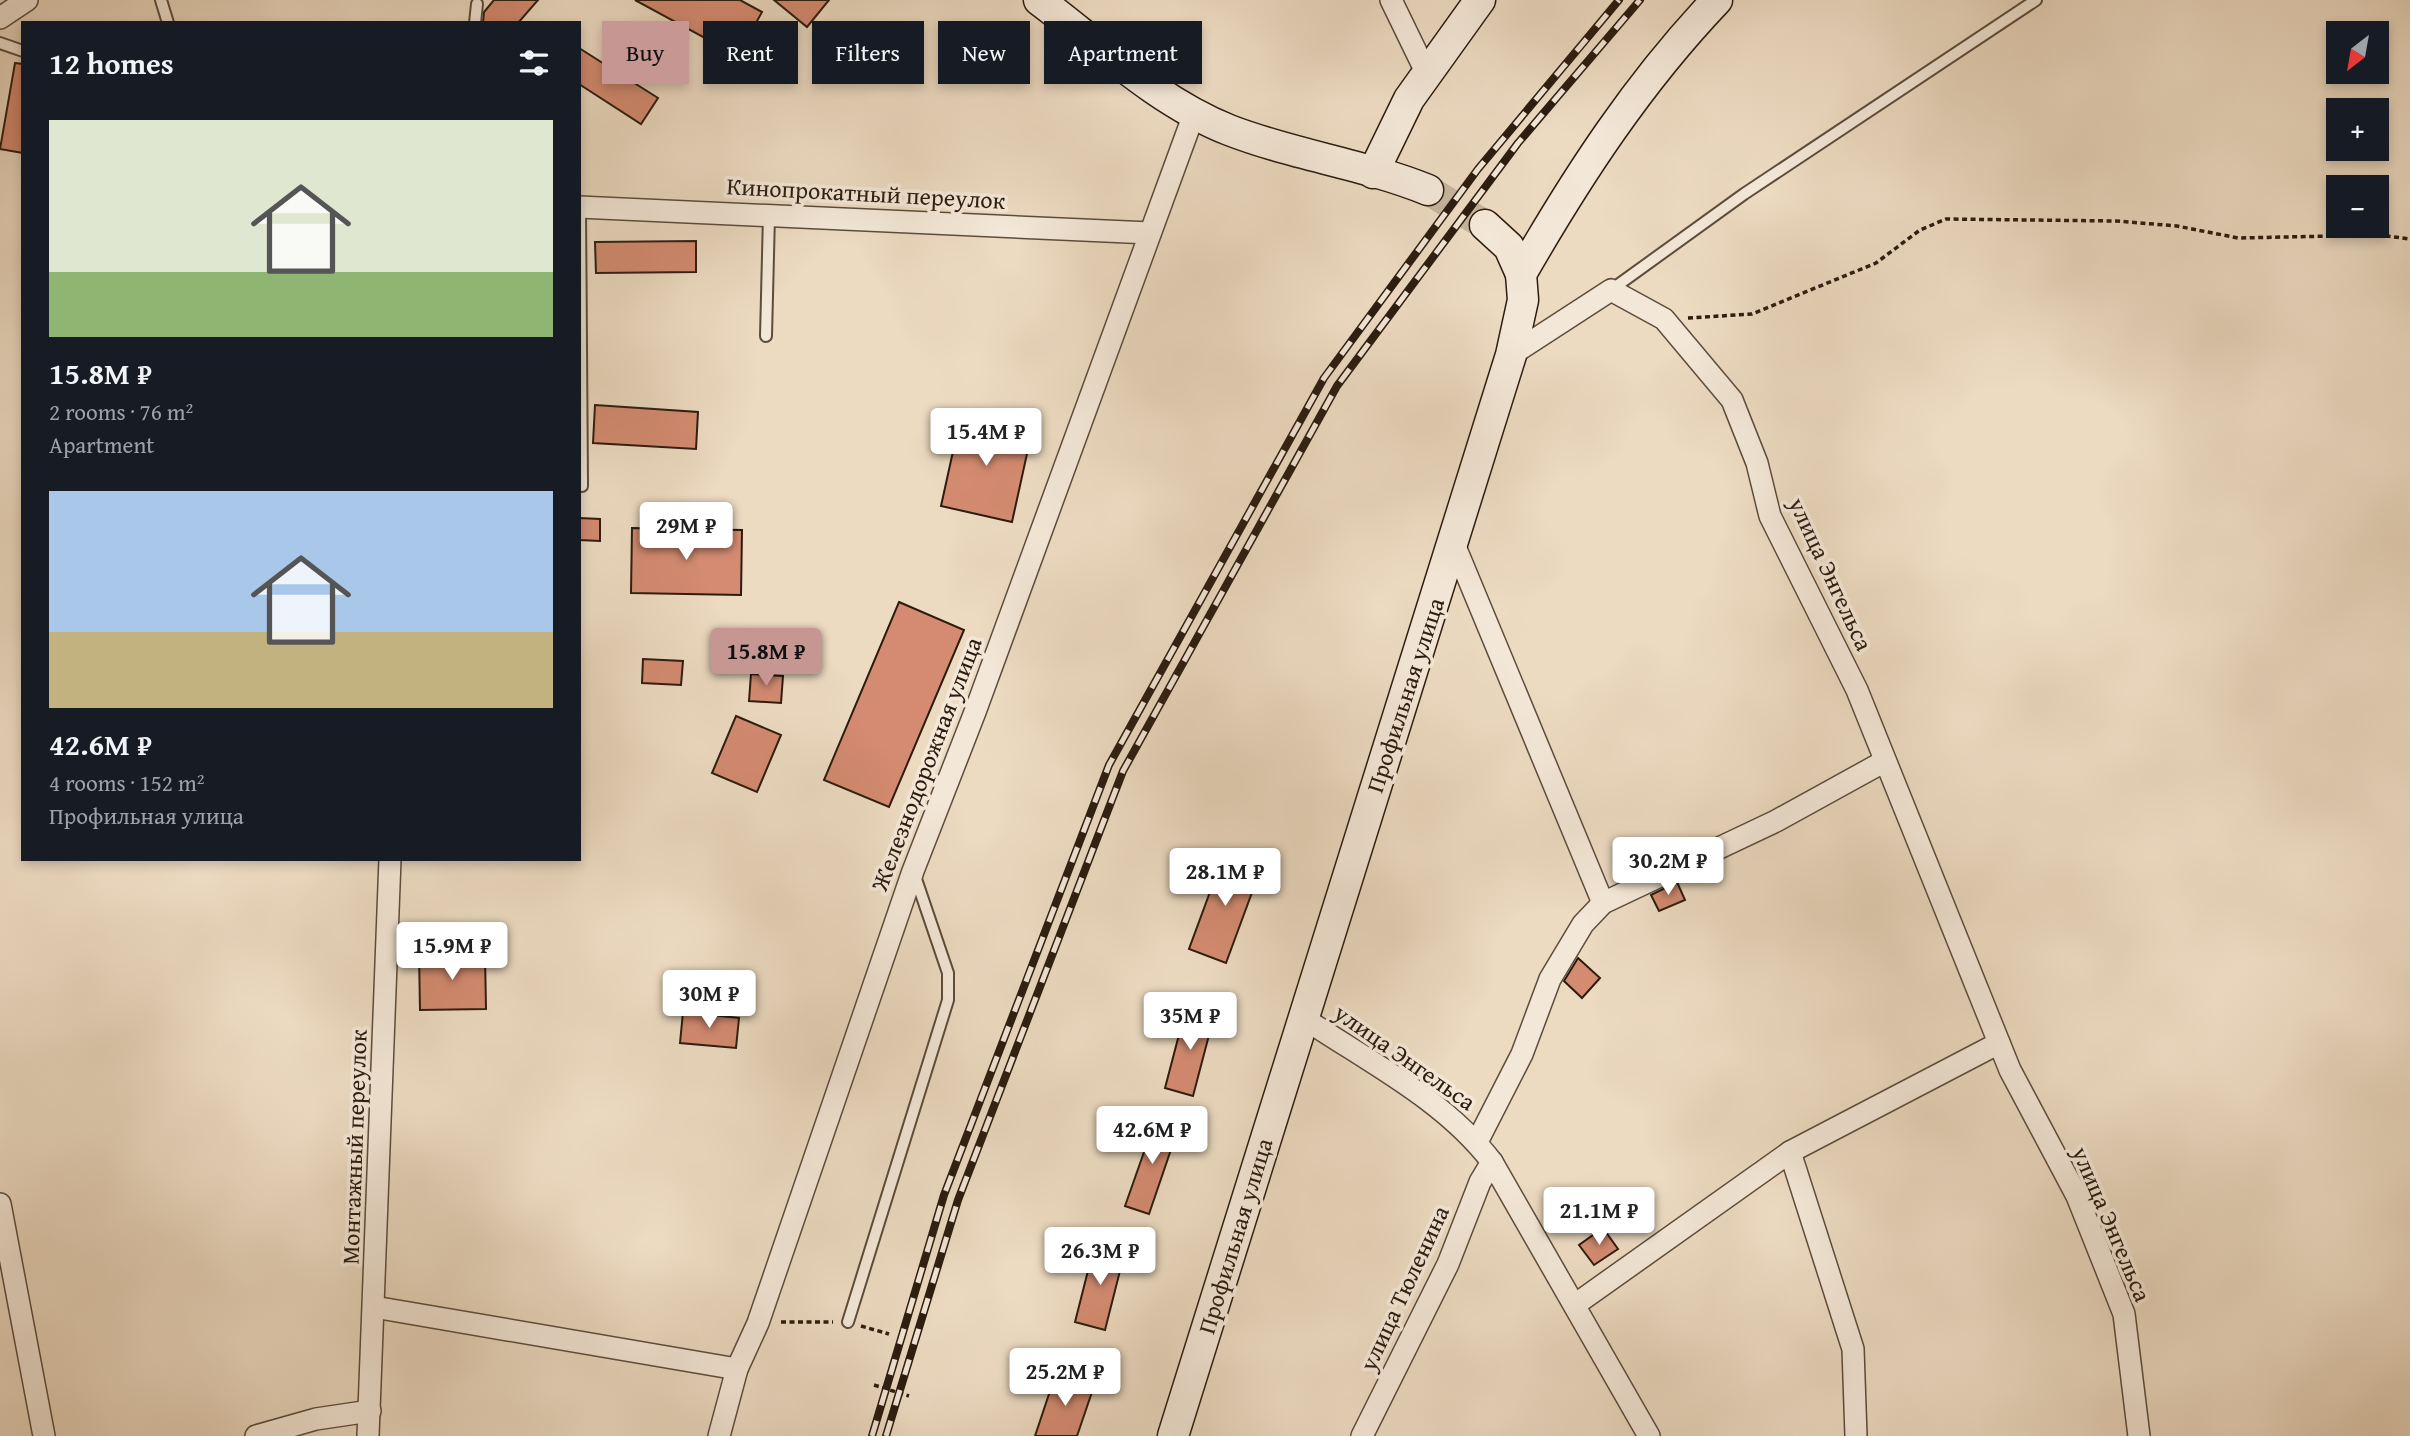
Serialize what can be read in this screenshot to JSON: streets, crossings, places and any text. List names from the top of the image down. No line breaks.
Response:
{"streets":{"main road":["Профильная улица"],"street":["Кинопрокатный переулок","улица Энгельса","Железнодорожная улица","Монтажный переулок","улица Тюленина"]},"crossings":[["Кинопрокатный переулок","Железнодорожная улица"],["улица Энгельса","Профильная улица"],["улица Энгельса","улица Тюленина"]],"north":"bottom left","page":{"map_buttons":["+","−"],"chip":["Buy","Rent","Filters","New","Apartment"],"heading":"12 homes","list":[{"name":"15.8M ₽","note":"2 rooms · 76 m² · Apartment"},{"name":"42.6M ₽","note":"4 rooms · 152 m² · Профильная улица"}],"price":["15.4M ₽","29M ₽","15.8M ₽","30.2M ₽","28.1M ₽","15.9M ₽","30M ₽","35M ₽","42.6M ₽","21.1M ₽","26.3M ₽","25.2M ₽"]}}
